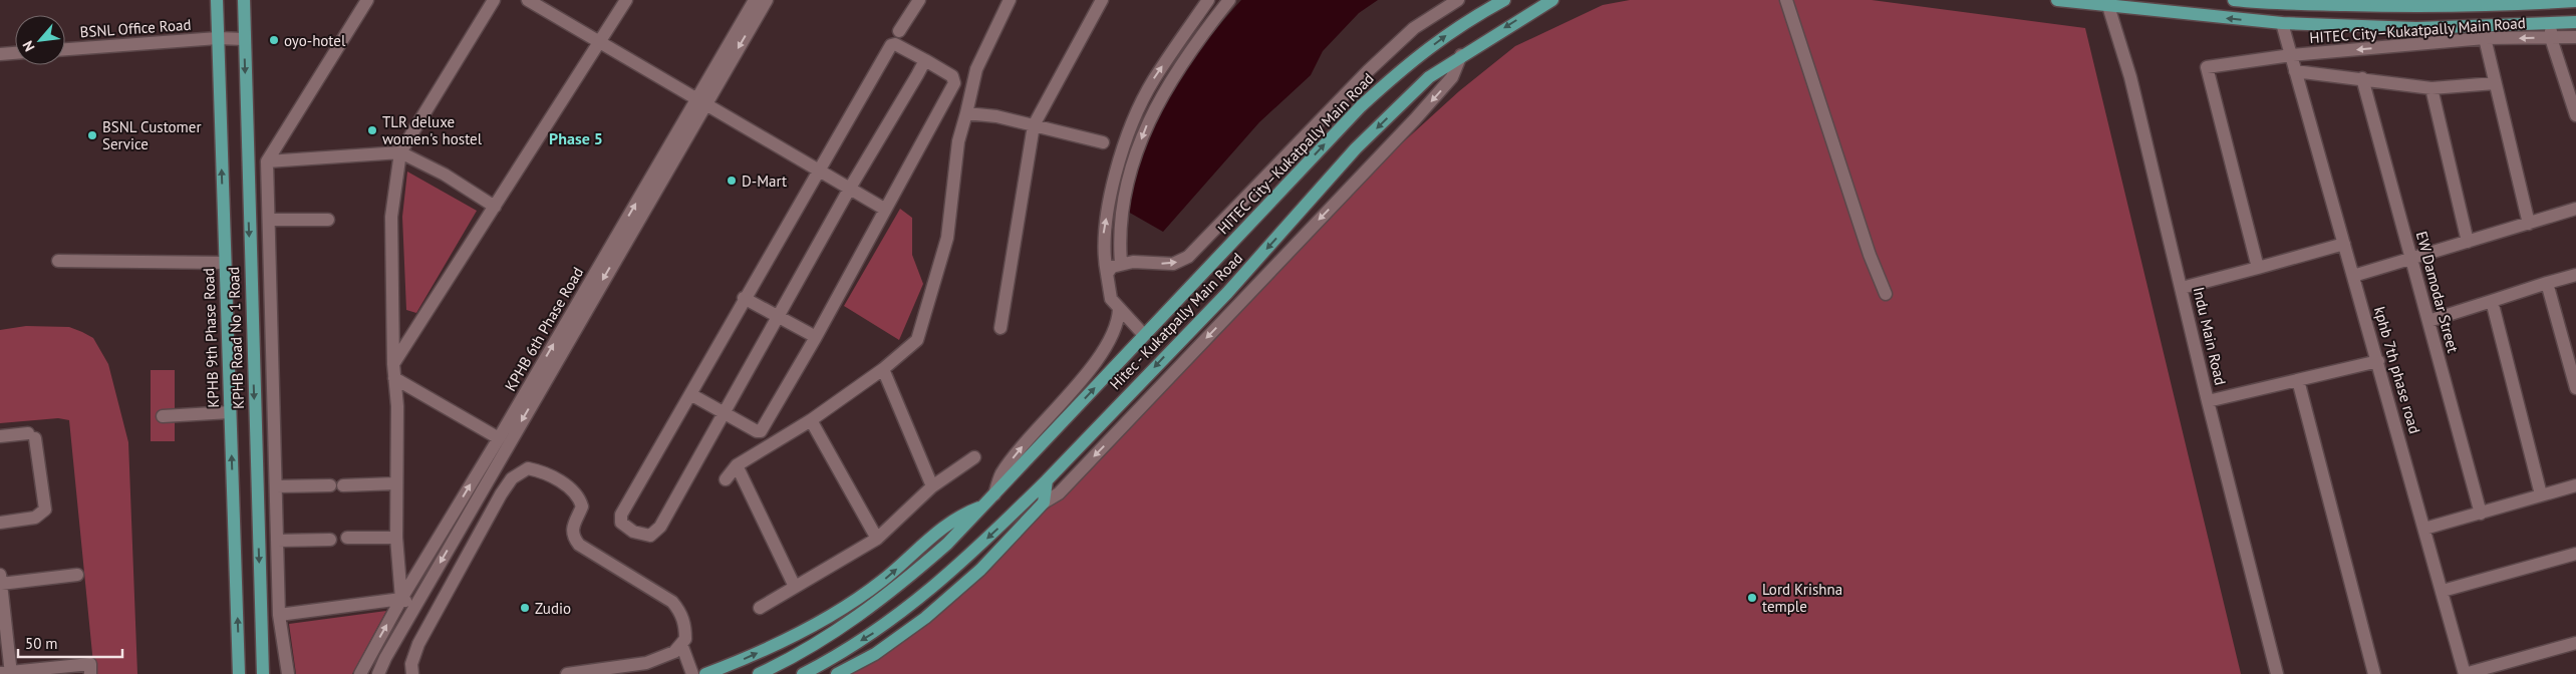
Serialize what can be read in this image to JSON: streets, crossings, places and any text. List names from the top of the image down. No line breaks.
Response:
{"streets":{"main road":["HITEC City–Kukatpally Main Road","Hitec - Kukatpally Main Road","KPHB 9th Phase Road","KPHB Road No 1 Road"],"street":["BSNL Office Road","EW Damodar Street","KPHB 6th Phase Road","Indu Main Road","kphb 7th phase road"]},"crossings":[["BSNL Office Road","KPHB 9th Phase Road"],["BSNL Office Road","KPHB Road No 1 Road"],["HITEC City–Kukatpally Main Road","Hitec - Kukatpally Main Road"],["HITEC City–Kukatpally Main Road","kphb 7th phase road"]],"one_way":["KPHB 9th Phase Road","KPHB Road No 1 Road"],"districts":["Phase 5"],"places":["oyo-hotel","TLR deluxe women's hostel","BSNL Customer Service","D-Mart","Lord Krishna temple","Zudio"],"scale_bar":"50 m","north":"bottom left"}
